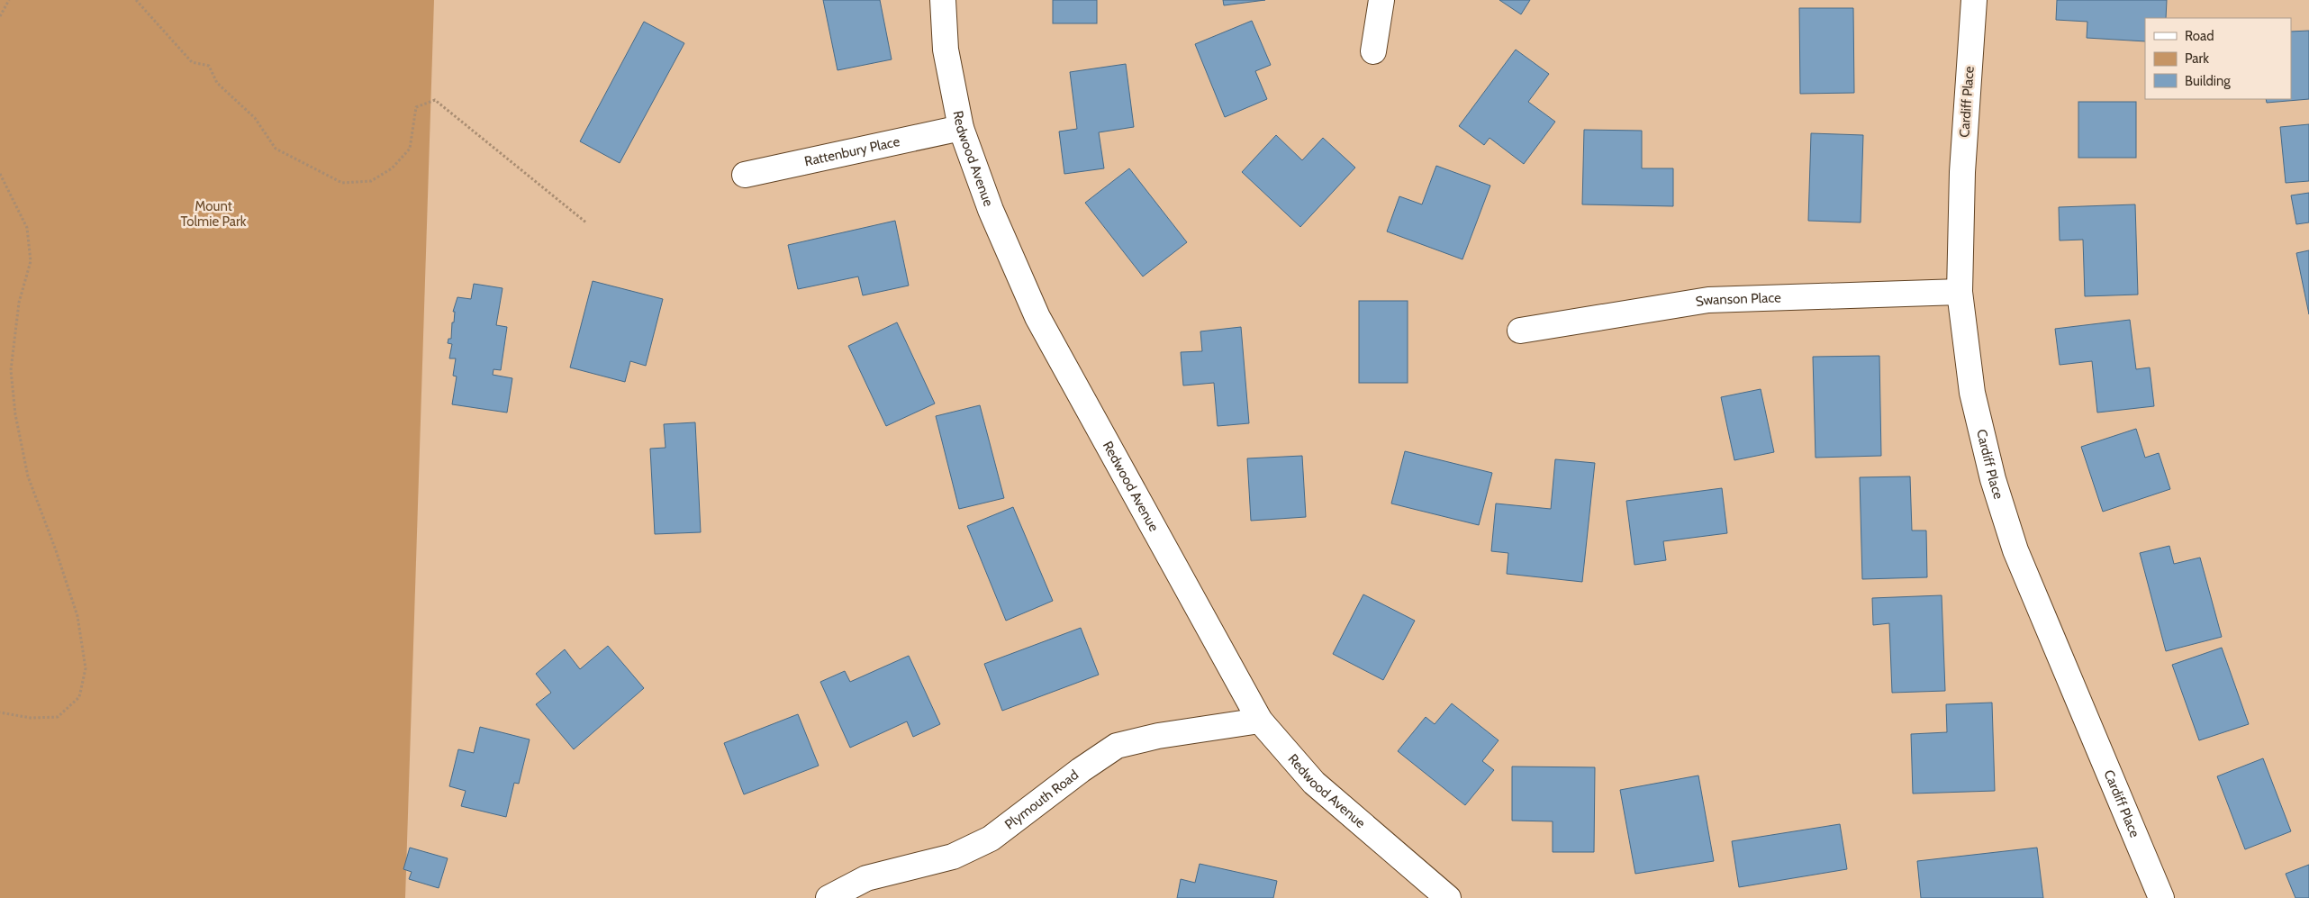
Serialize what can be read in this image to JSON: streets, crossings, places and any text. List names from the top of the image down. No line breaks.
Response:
{"streets":{"street":["Cardiff Place","Rattenbury Place","Redwood Avenue","Swanson Place","Plymouth Road"]},"crossings":[["Cardiff Place","Swanson Place"],["Rattenbury Place","Redwood Avenue"],["Redwood Avenue","Plymouth Road"]],"parks":["Mount Tolmie Park"],"legend":["Road","Park","Building"]}
